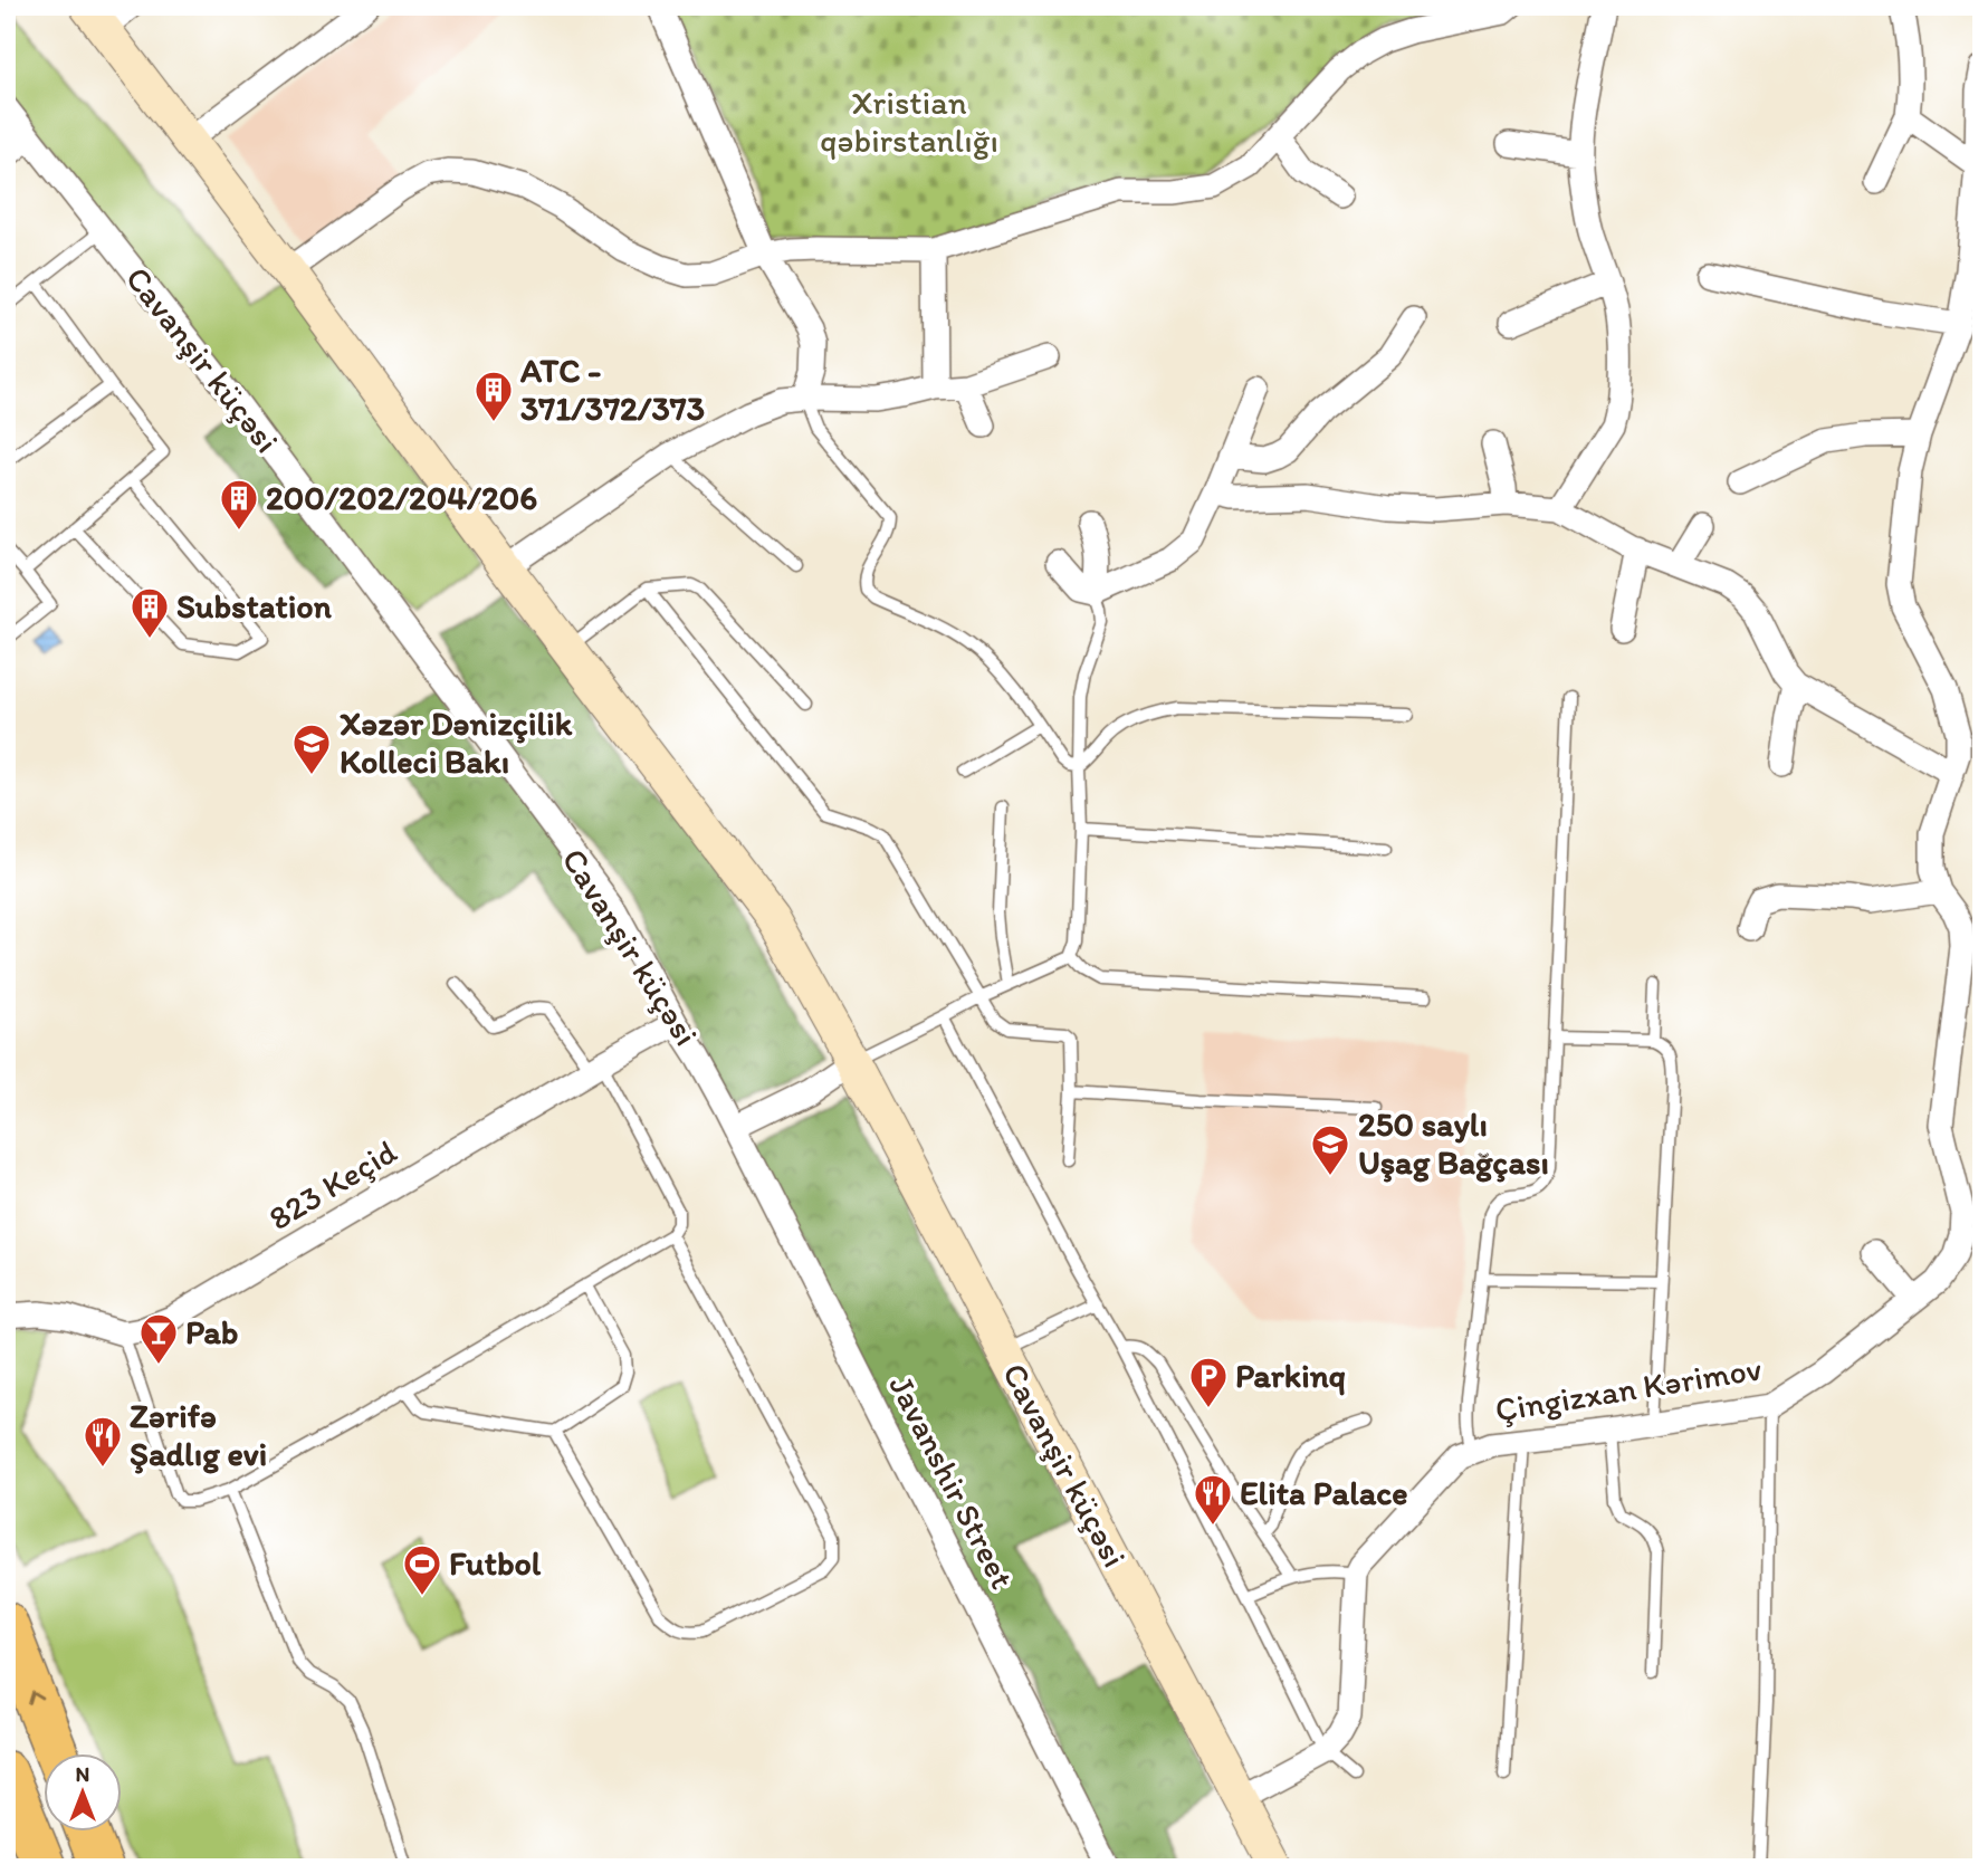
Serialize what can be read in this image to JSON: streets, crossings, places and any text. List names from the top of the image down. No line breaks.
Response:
{"streets":{"street":["Cavanşir küçəsi","823 Keçid","Çingizxan Kərimov","Javanshir Street"]},"crossings":[["Cavanşir küçəsi","823 Keçid"],["Cavanşir küçəsi","Javanshir Street"]],"parks":["Xristian qəbirstanlığı"],"places":{"building":["ATC - 371/372/373","200/202/204/206","Substation"],"school or university":["Xəzər Dənizçilik Kolleci Bakı","250 saylı Uşag Bağçası"],"bar":["Pab"],"parking":["Parkinq"],"restaurant":["Zərifə Şadlıg evi","Elita Palace"],"sports":["Futbol"]},"north":"top"}
